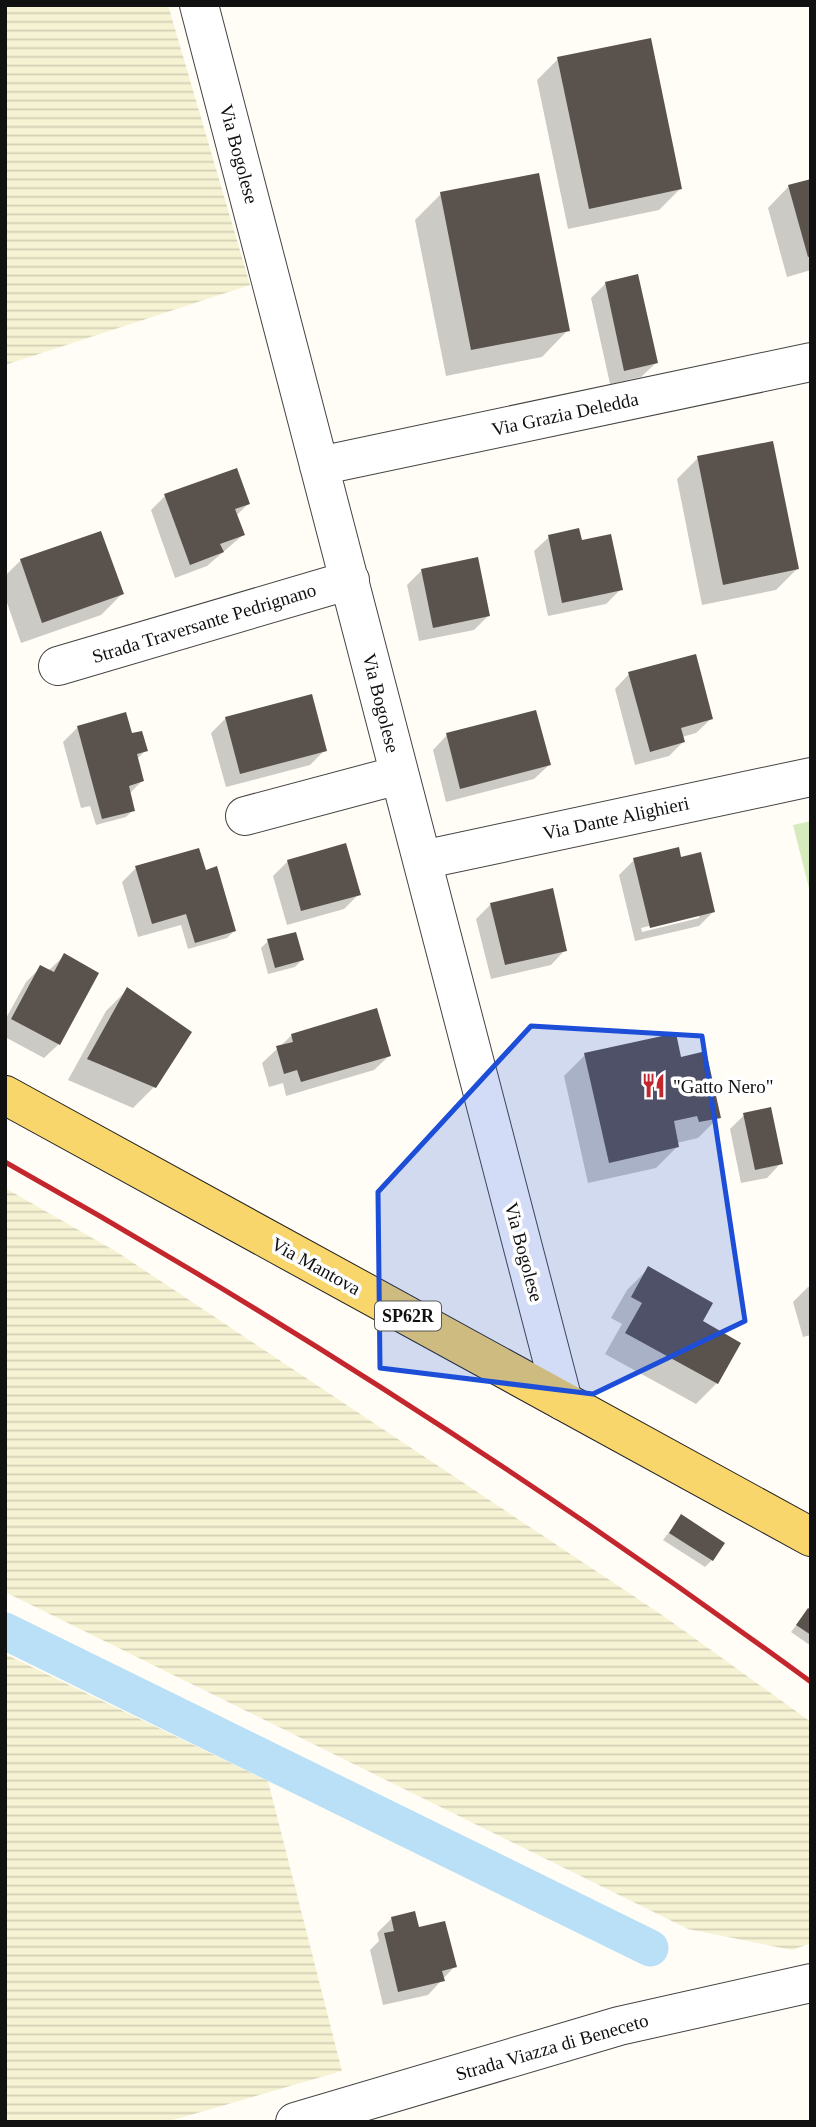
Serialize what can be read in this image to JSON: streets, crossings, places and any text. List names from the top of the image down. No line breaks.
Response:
{"streets":{"main road":["Via Mantova","SP62R"],"street":["Via Bogolese","Via Grazia Deledda","Strada Traversante Pedrignano","Via Dante Alighieri","Strada Viazza di Beneceto"]},"crossings":[["Via Bogolese","Via Grazia Deledda"],["Via Bogolese","Strada Traversante Pedrignano"],["Via Bogolese","Via Dante Alighieri"],["Via Bogolese","Via Mantova"]],"places":{"restaurant":["\"Gatto Nero\""]}}
